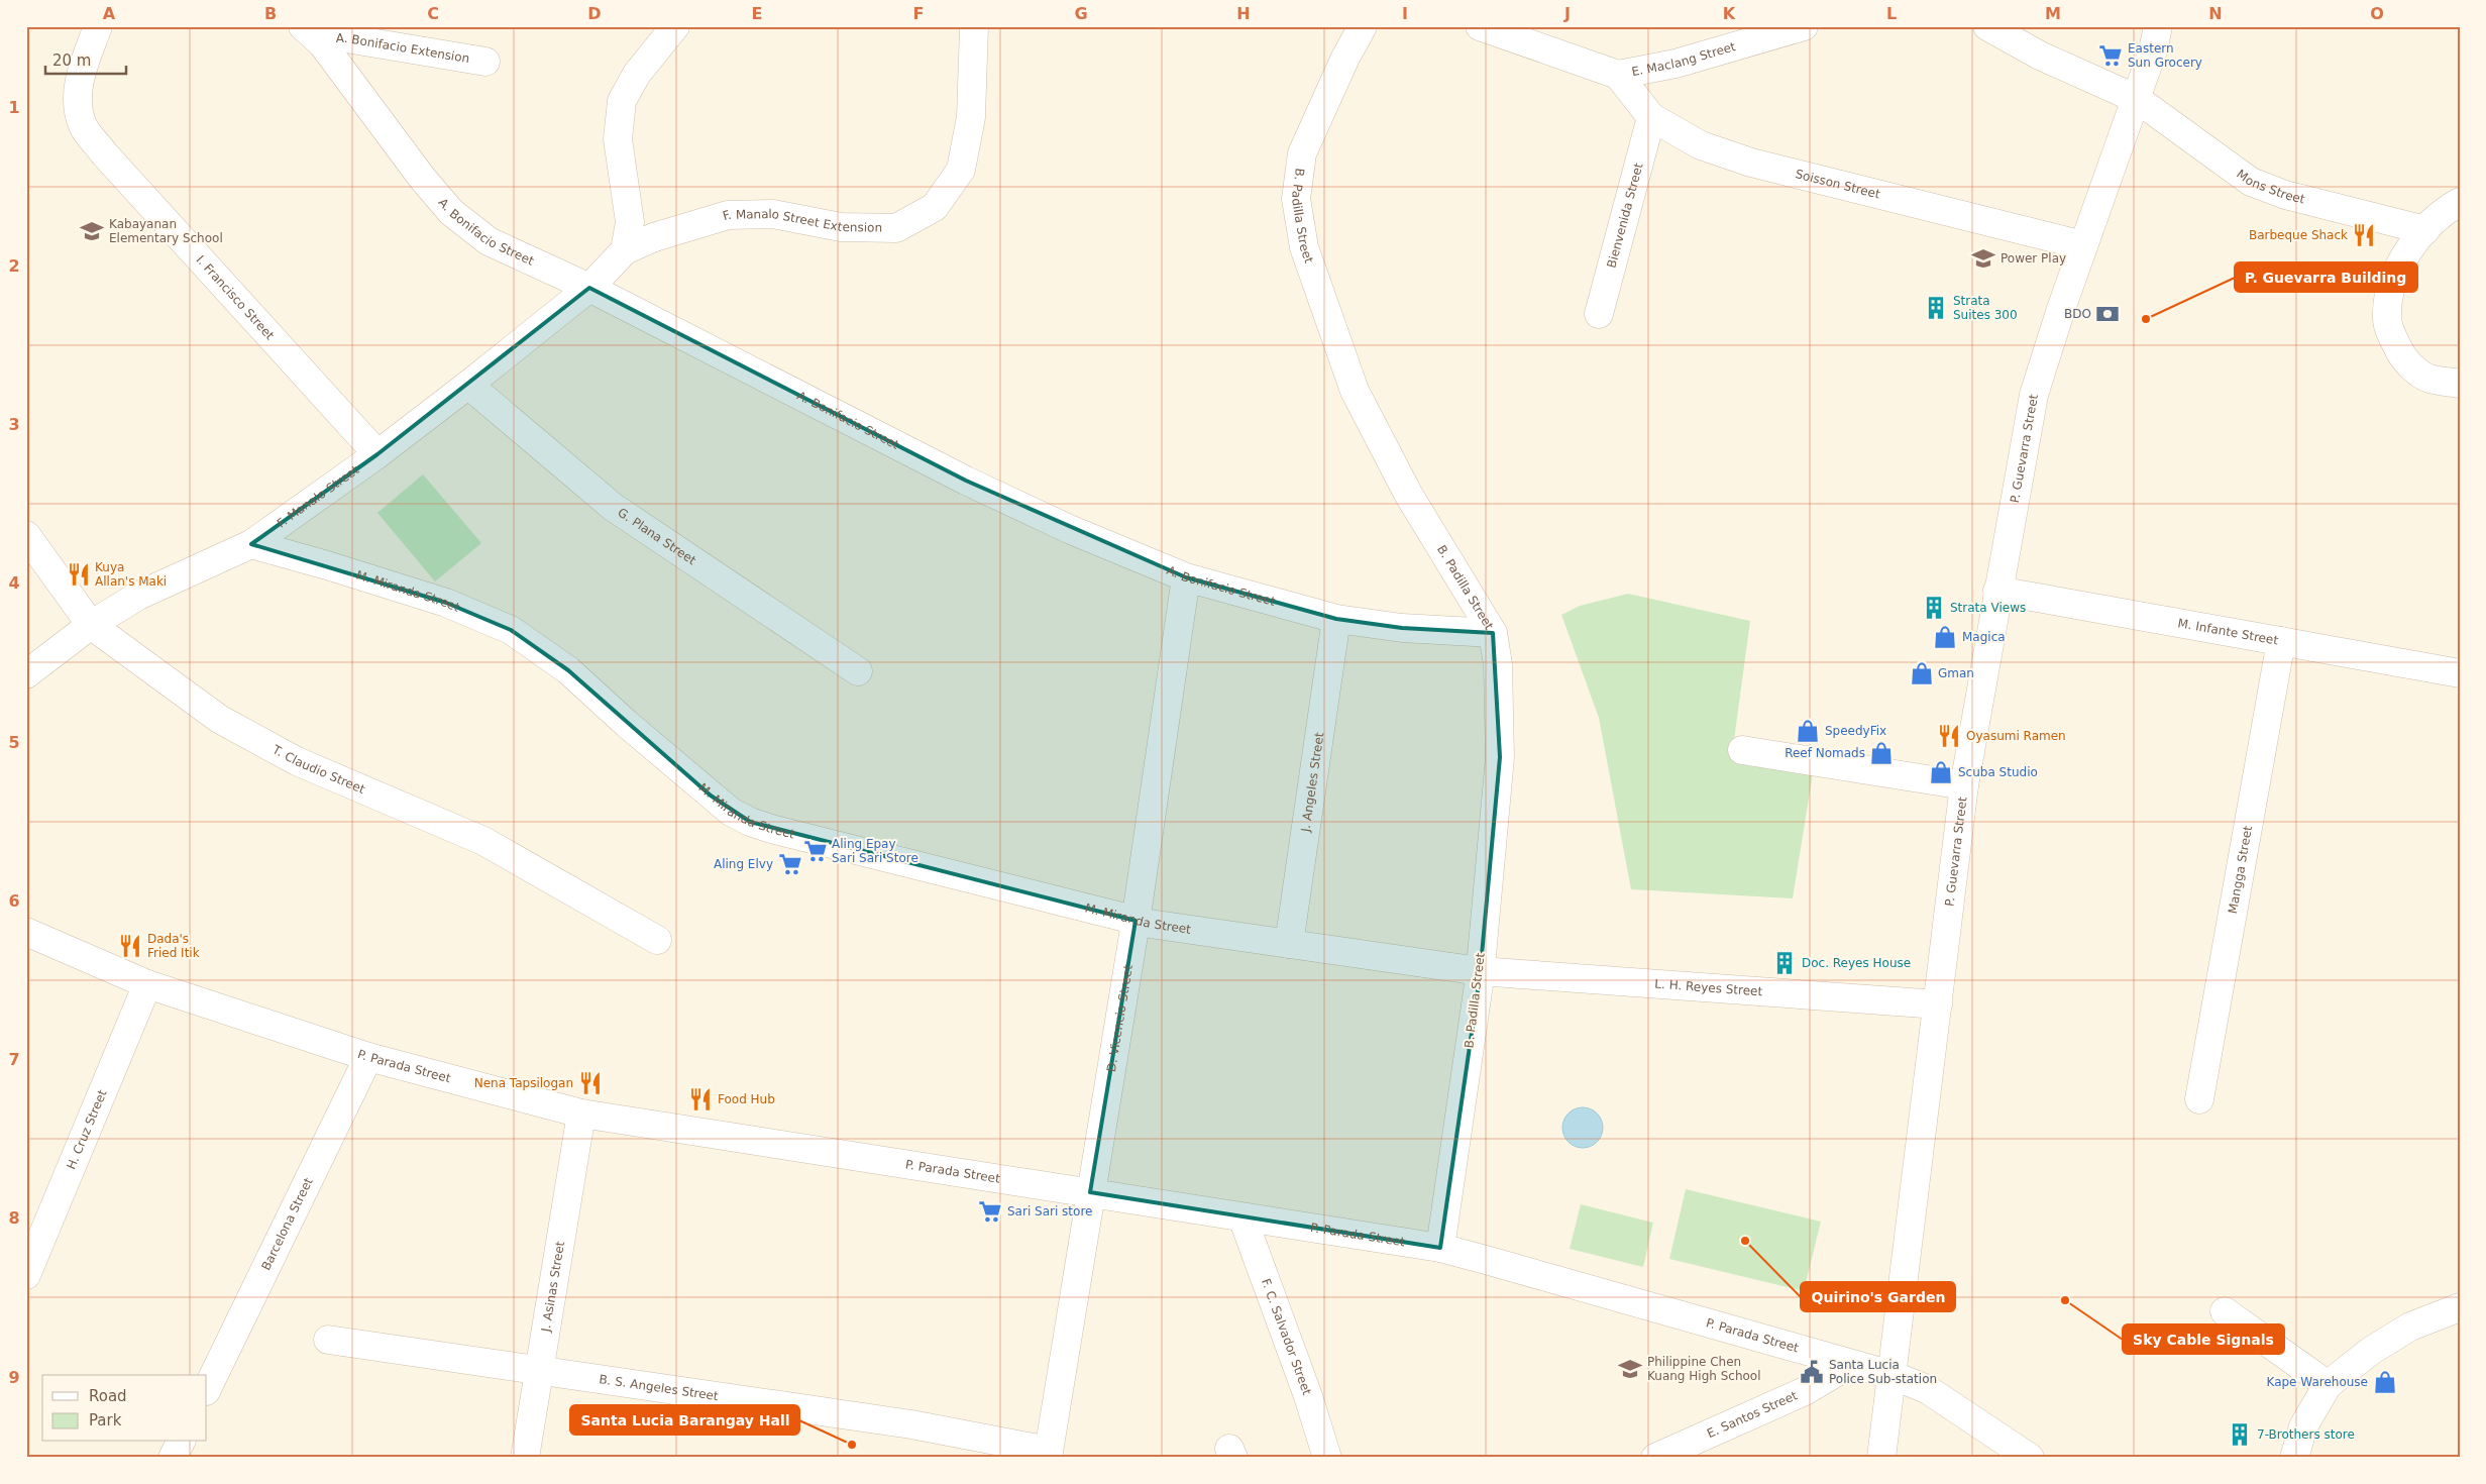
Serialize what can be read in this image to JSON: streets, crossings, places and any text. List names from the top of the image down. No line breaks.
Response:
{"streets":{"street":["A. Bonifacio Extension","E. Maclang Street","Soisson Street","Mons Street","B. Padilla Street","Bienvenida Street","F. Manalo Street Extension","A. Bonifacio Street","I. Francisco Street","P. Guevarra Street","F. Manalo Street","G. Plana Street","M. Miranda Street","M. Infante Street","T. Claudio Street","J. Angeles Street","Mangga Street","L. H. Reyes Street","D. Vicencio Street","P. Parada Street","H. Cruz Street","Barcelona Street","J. Asinas Street","F. C. Salvador Street","B. S. Angeles Street","E. Santos Street"]},"crossings":[["A. Bonifacio Extension","A. Bonifacio Street"],["E. Maclang Street","Soisson Street"],["Soisson Street","Bienvenida Street"],["Soisson Street","P. Guevarra Street"],["Mons Street","P. Guevarra Street"],["B. Padilla Street","A. Bonifacio Street"],["B. Padilla Street","M. Miranda Street"],["B. Padilla Street","L. H. Reyes Street"],["B. Padilla Street","P. Parada Street"],["F. Manalo Street Extension","A. Bonifacio Street"],["F. Manalo Street Extension","F. Manalo Street"],["A. Bonifacio Street","F. Manalo Street"],["A. Bonifacio Street","J. Angeles Street"],["A. Bonifacio Street","D. Vicencio Street"],["I. Francisco Street","F. Manalo Street"],["P. Guevarra Street","M. Infante Street"],["P. Guevarra Street","L. H. Reyes Street"],["P. Guevarra Street","P. Parada Street"],["F. Manalo Street","G. Plana Street"],["F. Manalo Street","M. Miranda Street"],["F. Manalo Street","T. Claudio Street"],["M. Miranda Street","J. Angeles Street"],["M. Miranda Street","L. H. Reyes Street"],["M. Miranda Street","D. Vicencio Street"],["M. Infante Street","Mangga Street"],["D. Vicencio Street","P. Parada Street"],["D. Vicencio Street","B. S. Angeles Street"],["P. Parada Street","H. Cruz Street"],["P. Parada Street","Barcelona Street"],["P. Parada Street","J. Asinas Street"],["P. Parada Street","F. C. Salvador Street"],["P. Parada Street","E. Santos Street"],["J. Asinas Street","B. S. Angeles Street"]],"places":{"supermarket":["Eastern Sun Grocery","Aling Epay Sari Sari Store","Aling Elvy","Sari Sari store"],"school or university":["Kabayanan Elementary School","Power Play","Philippine Chen Kuang High School"],"restaurant":["Barbeque Shack","Kuya Allan's Maki","Oyasumi Ramen","Dada's Fried Itik","Nena Tapsilogan","Food Hub"],"building":["Strata Suites 300","Strata Views","Doc. Reyes House","7-Brothers store"],"bank":["BDO"],"other":["P. Guevarra Building","Quirino's Garden","Sky Cable Signals","Santa Lucia Barangay Hall"],"shop":["Magica","Gman","SpeedyFix","Reef Nomads","Scuba Studio","Kape Warehouse"],"public building":["Santa Lucia Police Sub-station"]},"legend":["Road","Park"],"scale_bar":"20 m","grid":{"columns":["A","B","C","D","E","F","G","H","I","J","K","L","M","N","O"],"rows":["1","2","3","4","5","6","7","8","9"]}}
